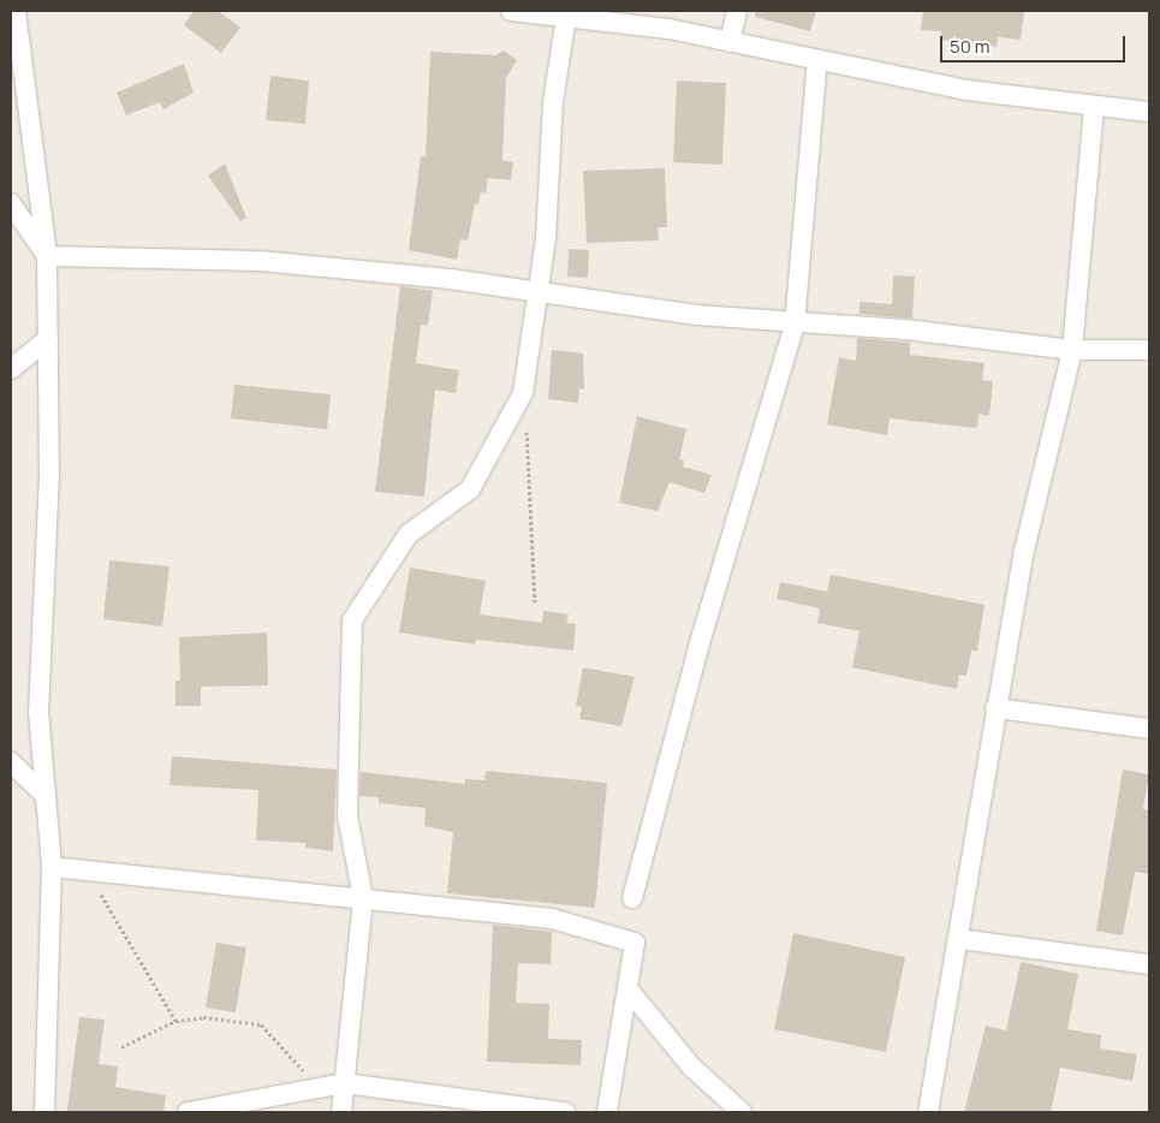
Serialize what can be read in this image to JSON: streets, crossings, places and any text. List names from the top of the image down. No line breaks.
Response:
{"scale_bar":"50 m"}
